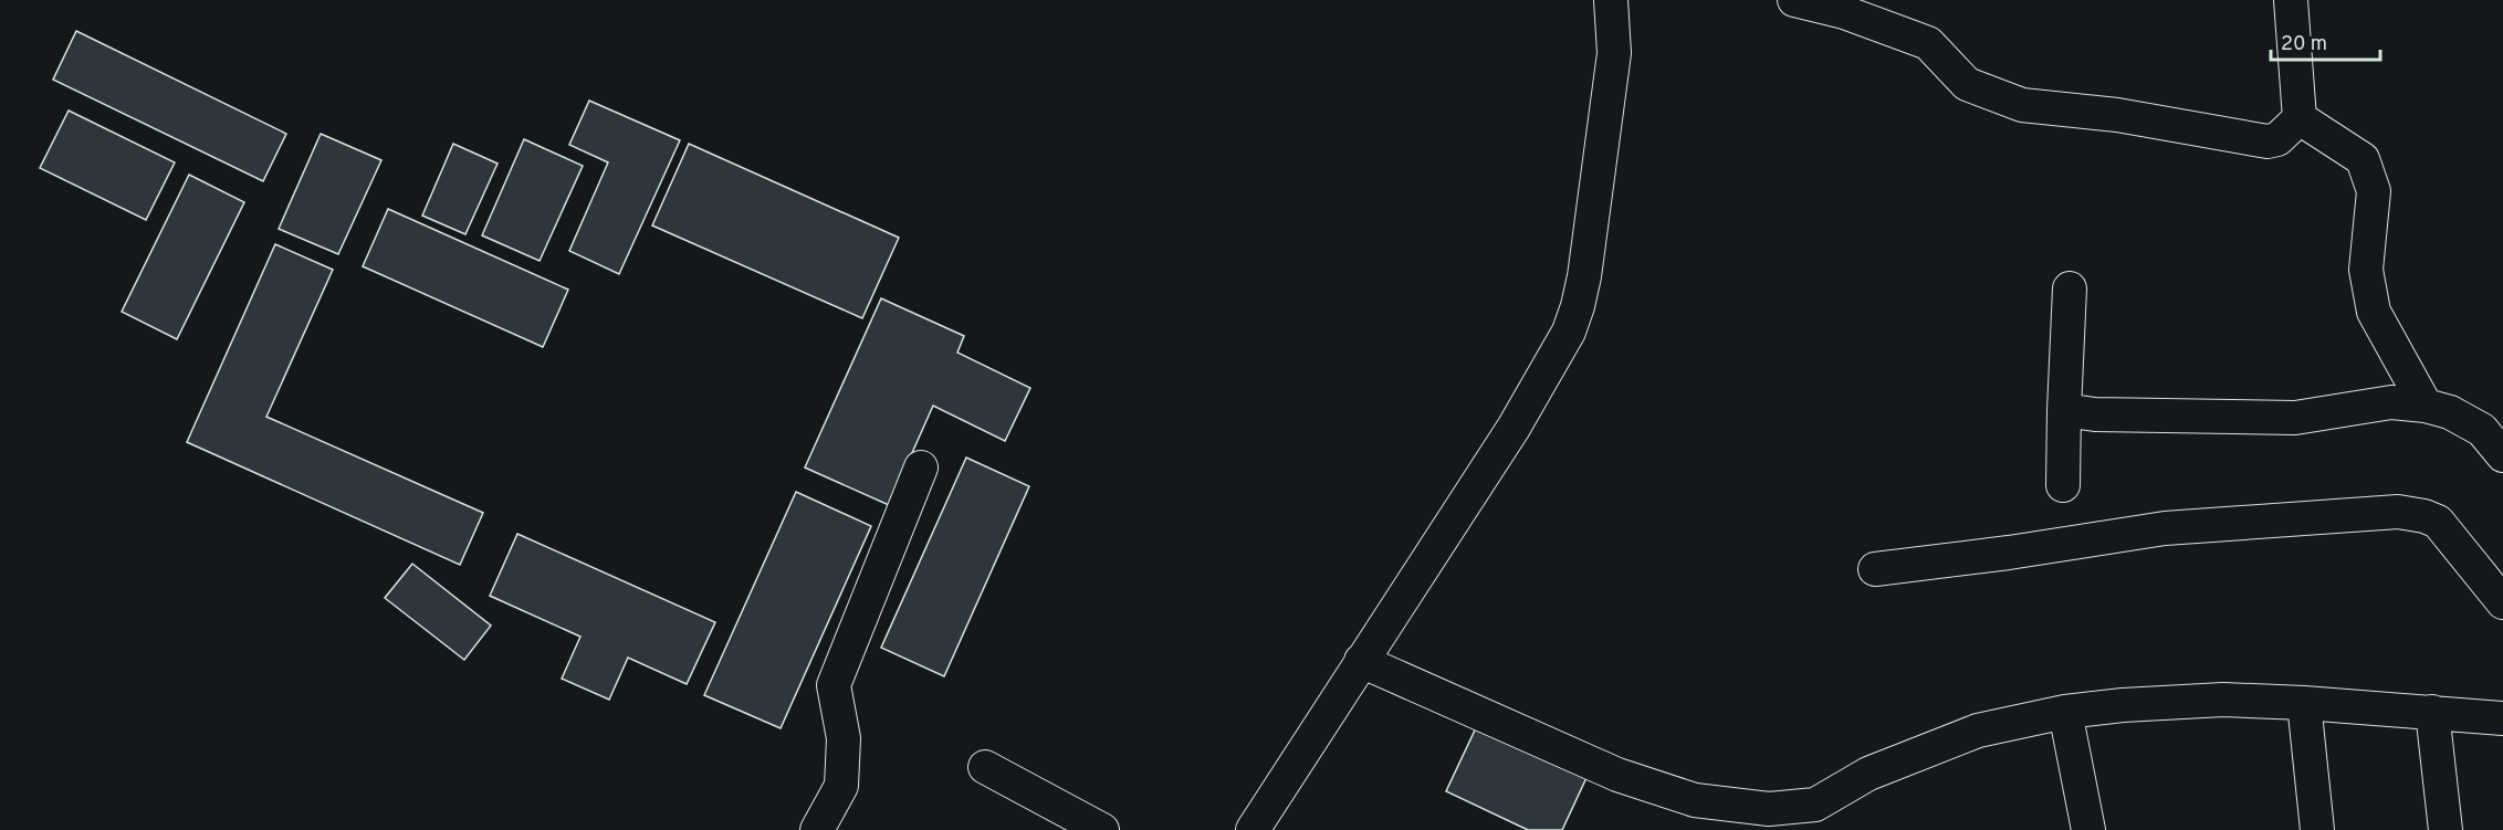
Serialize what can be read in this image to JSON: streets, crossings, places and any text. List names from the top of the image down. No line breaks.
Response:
{"scale_bar":"20 m"}
